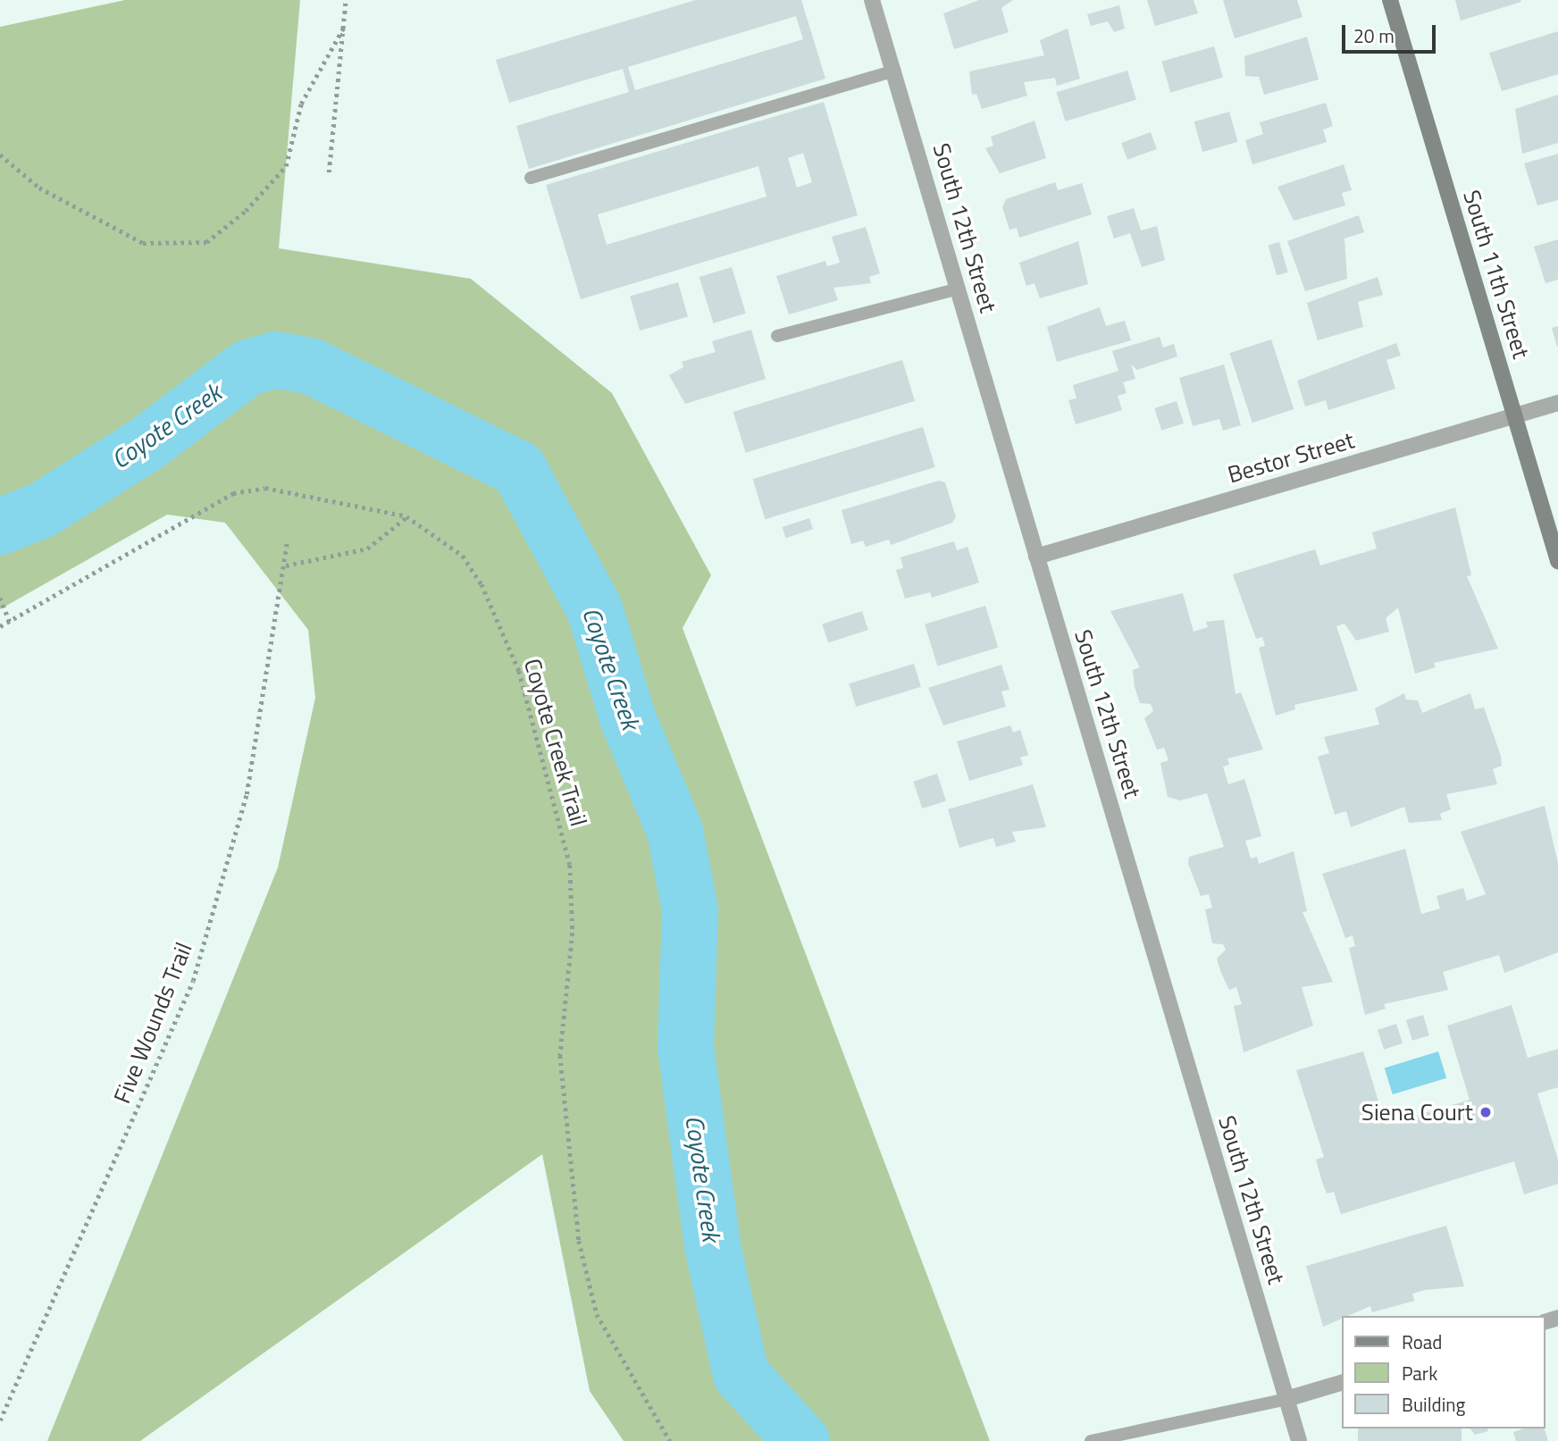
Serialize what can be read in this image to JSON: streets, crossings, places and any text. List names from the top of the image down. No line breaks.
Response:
{"streets":{"main road":["South 11th Street"],"street":["South 12th Street","Bestor Street"],"path":["Coyote Creek Trail","Five Wounds Trail"]},"crossings":[["South 12th Street","Bestor Street"],["South 11th Street","Bestor Street"]],"water":["Coyote Creek"],"places":["Siena Court"],"legend":["Road","Park","Building"],"scale_bar":"20 m"}
